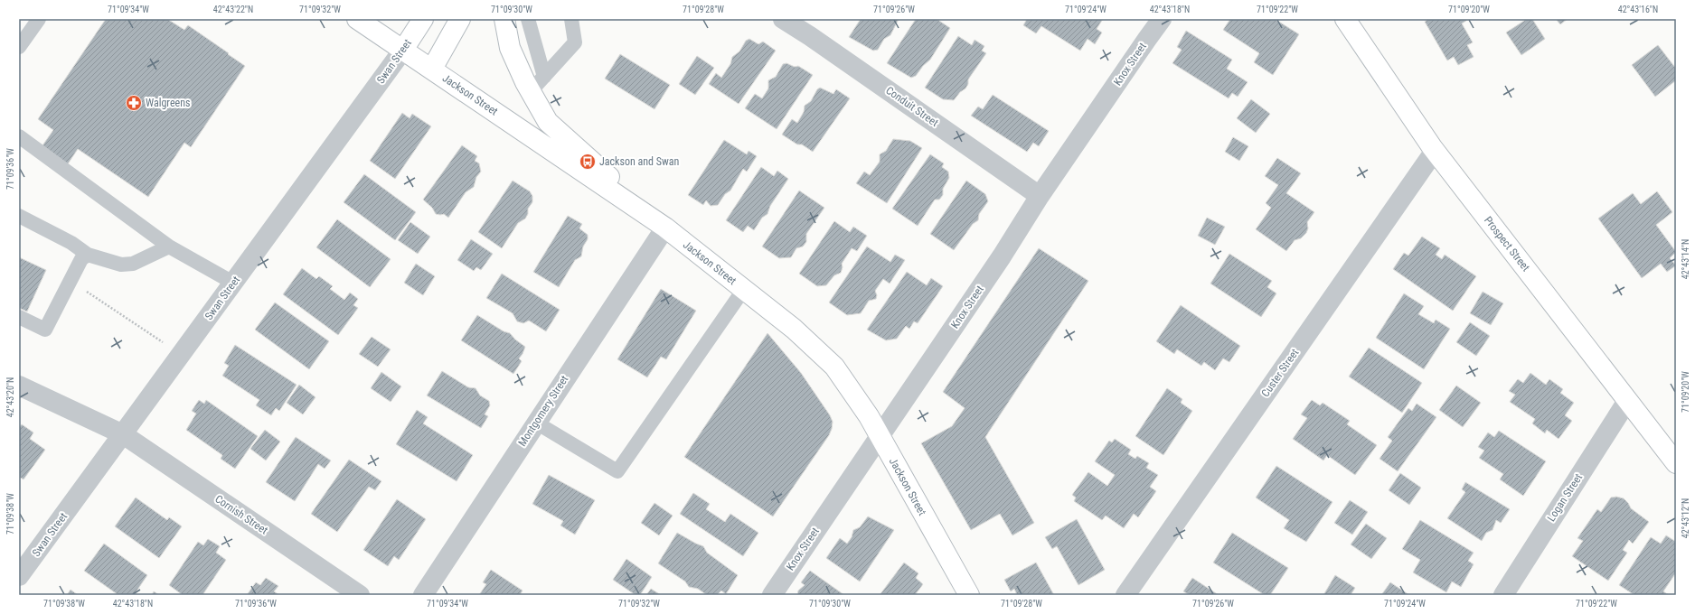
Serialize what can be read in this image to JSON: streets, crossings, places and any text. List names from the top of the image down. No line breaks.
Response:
{"streets":{"main road":["Swan Street","Jackson Street","Prospect Street"],"street":["Knox Street","Conduit Street","Custer Street","Montgomery Street","Logan Street","Cornish Street"]},"crossings":[["Swan Street","Jackson Street"],["Swan Street","Cornish Street"],["Knox Street","Jackson Street"],["Knox Street","Conduit Street"],["Jackson Street","Montgomery Street"],["Prospect Street","Custer Street"],["Prospect Street","Logan Street"]],"places":{"pharmacy":["Walgreens"],"bus stop":["Jackson and Swan"]},"coordinates":["71°09'34\"W","42°43'22\"N","71°09'32\"W","71°09'30\"W","71°09'28\"W","71°09'26\"W","71°09'24\"W","42°43'18\"N","71°09'22\"W","71°09'20\"W","42°43'16\"N","71°09'36\"W","42°43'14\"N","42°43'20\"N","71°09'38\"W","42°43'12\"N"]}
